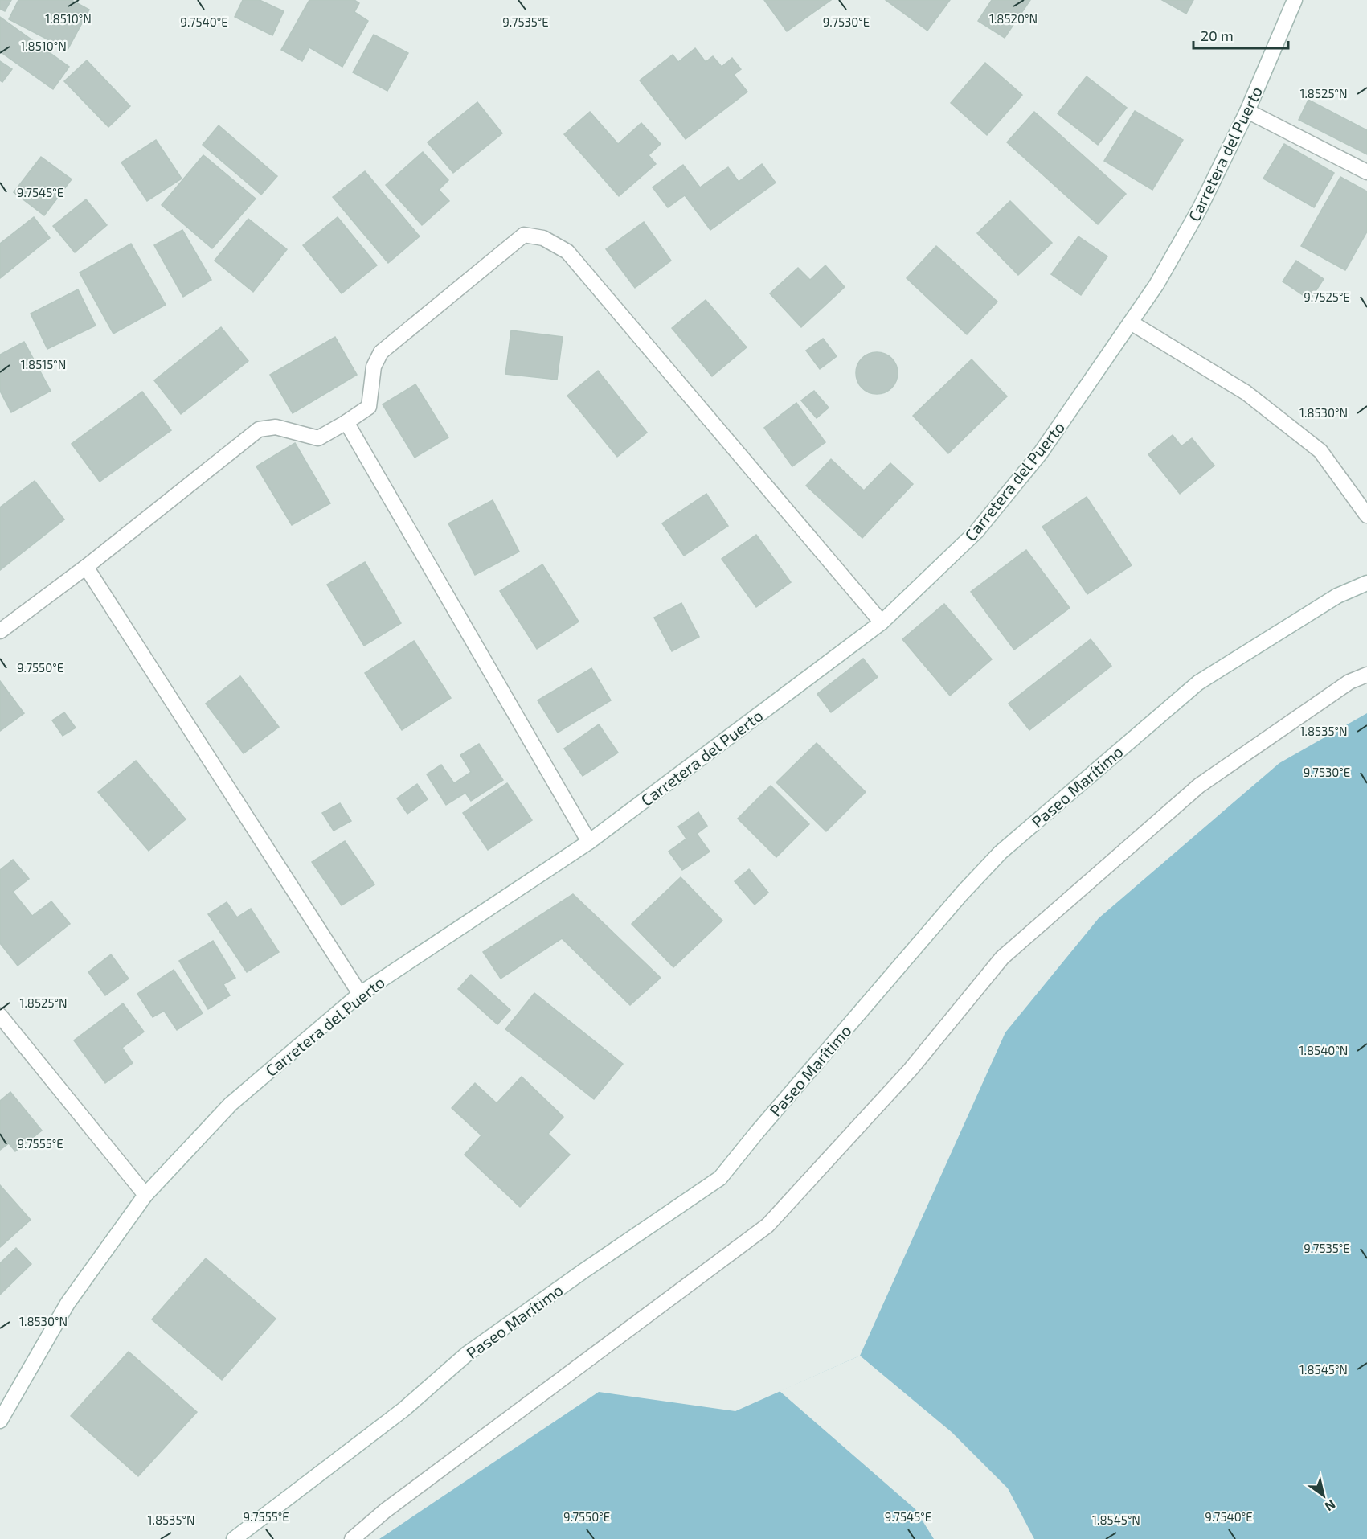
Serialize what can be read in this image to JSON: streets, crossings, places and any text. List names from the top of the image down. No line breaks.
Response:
{"streets":{"street":["Carretera del Puerto","Paseo Marítimo"]},"scale_bar":"20 m","north":"bottom right","coordinates":["1.8510°N","1.8520°N","9.7540°E","9.7535°E","9.7530°E","1.8525°N","9.7545°E","9.7525°E","1.8515°N","1.8530°N","9.7550°E","1.8535°N","1.8540°N","9.7555°E","1.8545°N"]}
